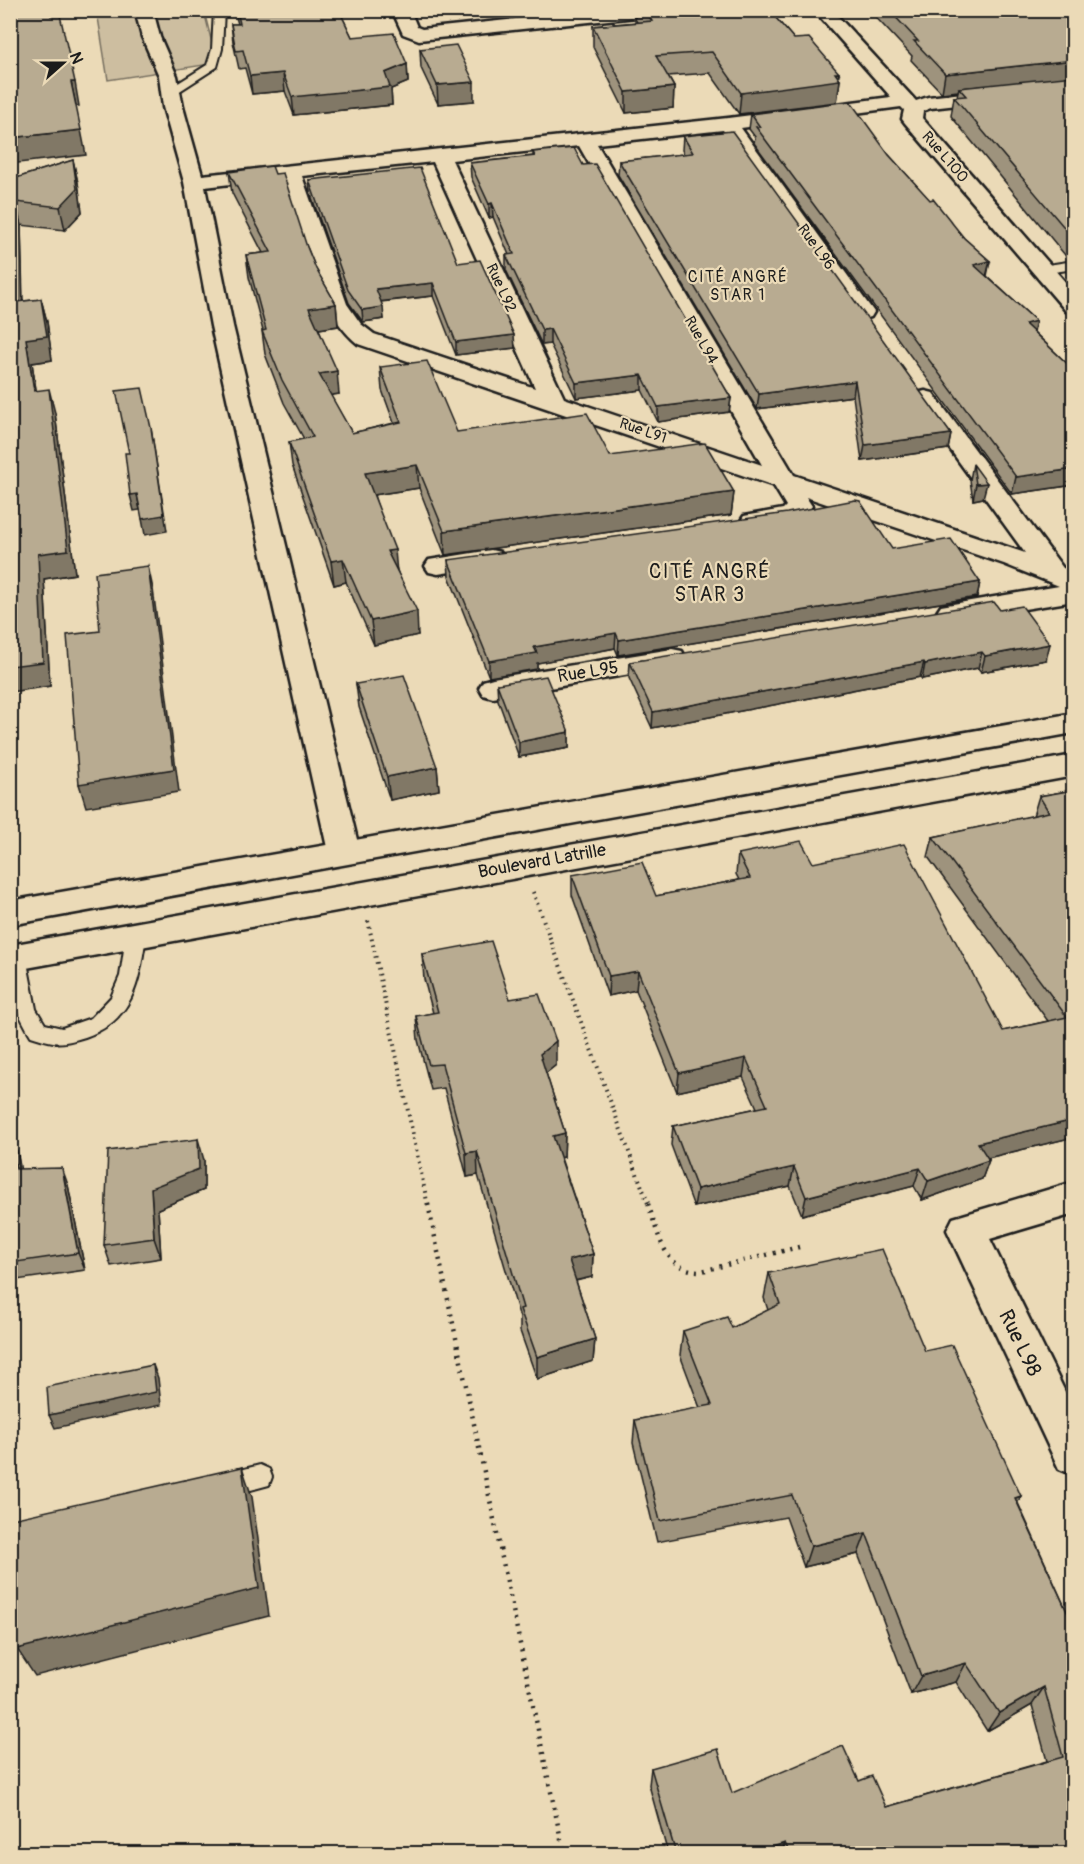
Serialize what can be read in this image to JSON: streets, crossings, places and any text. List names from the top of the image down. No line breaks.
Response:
{"streets":{"street":["Rue L100","Rue L96","Rue L92","Rue L94","Rue L91","Rue L95","Boulevard Latrille","Rue L98"]},"crossings":[["Rue L92","Rue L91"],["Rue L94","Rue L91"]],"districts":["CITÉ ANGRÉ STAR 1","CITÉ ANGRÉ STAR 3"],"north":"right"}
